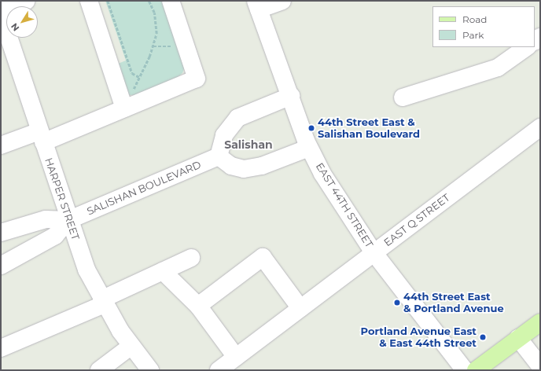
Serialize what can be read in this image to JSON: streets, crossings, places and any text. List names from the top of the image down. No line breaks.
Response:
{"streets":{"street":["SALISHAN BOULEVARD","HARPER STREET","EAST 44TH STREET","EAST Q STREET"]},"crossings":[["SALISHAN BOULEVARD","HARPER STREET"],["EAST 44TH STREET","EAST Q STREET"]],"districts":["Salishan"],"places":["44th Street East & Salishan Boulevard","44th Street East & Portland Avenue","Portland Avenue East & East 44th Street"],"legend":["Road","Park"],"north":"bottom left"}
